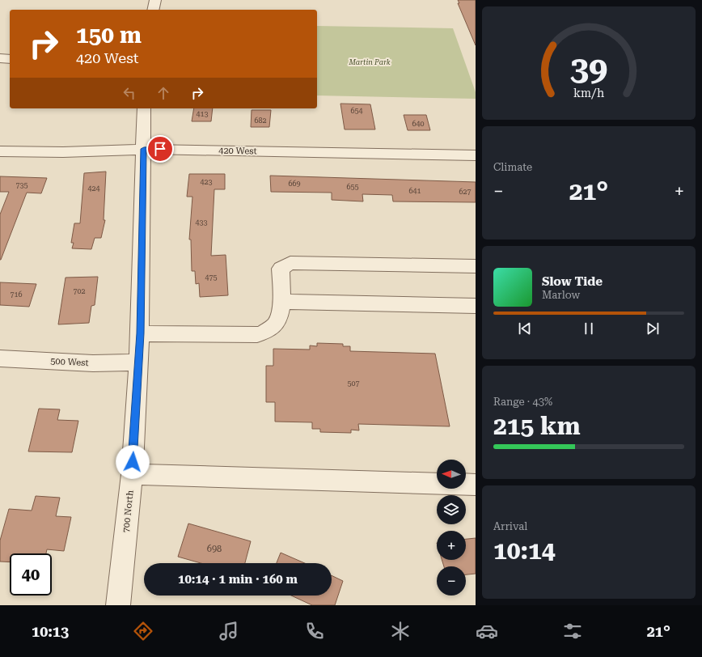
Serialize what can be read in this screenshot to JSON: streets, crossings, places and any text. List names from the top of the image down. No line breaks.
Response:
{"streets":{"street":["420 West","500 West","700 North"]},"crossings":[["420 West","700 North"],["500 West","700 North"]],"parks":["Martin Park"],"house_numbers":["654","413","682","640","423","669","735","655","424","641","627","433","475","702","716","507","698"],"north":"left","page":{"turn":["150 m","420 West"],"tile":["Climate",["Range · 43%","215 km"],["Arrival","10:14"]],"heat":["−","21°","+"],"song":["Slow Tide","Marlow"],"map_buttons":["+","−"],"limit":"40","trip":"10:14 · 1 min · 160 m","tabs":["10:13","21°"],"gauge":["39","km/h"]}}
